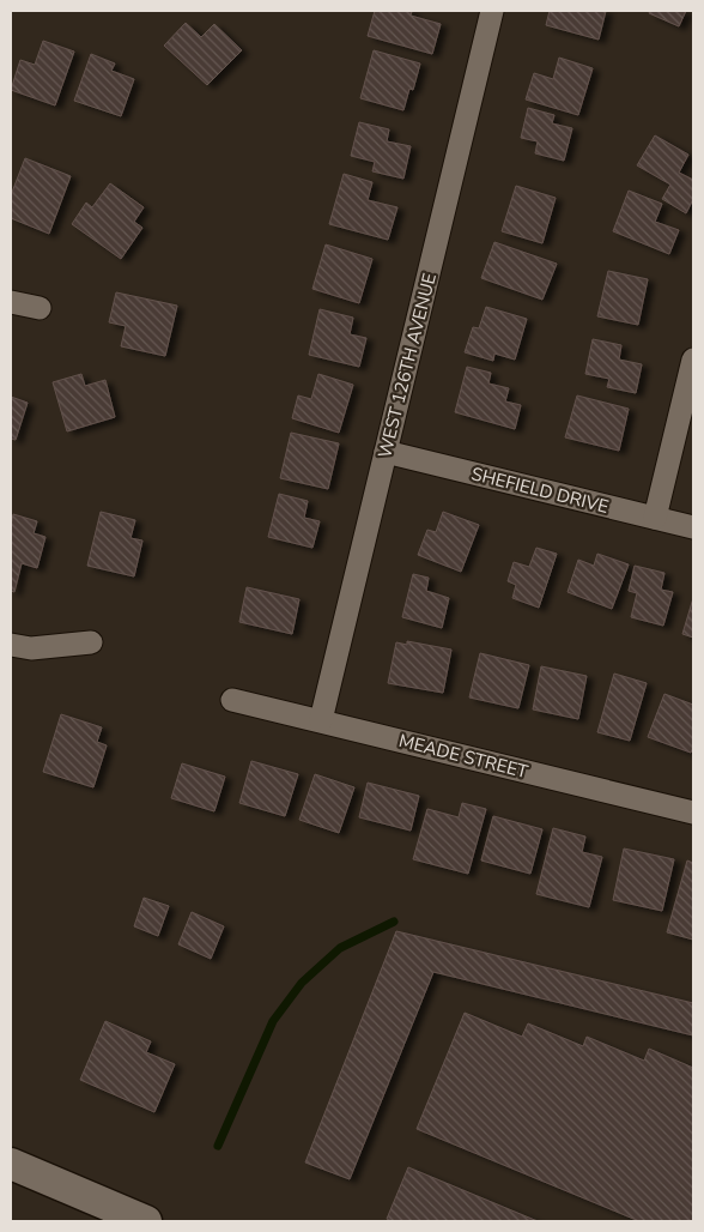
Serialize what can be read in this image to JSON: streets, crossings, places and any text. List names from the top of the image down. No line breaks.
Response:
{"streets":{"street":["WEST 126TH AVENUE","SHEFIELD DRIVE","MEADE STREET"]},"crossings":[["WEST 126TH AVENUE","SHEFIELD DRIVE"],["WEST 126TH AVENUE","MEADE STREET"]]}
